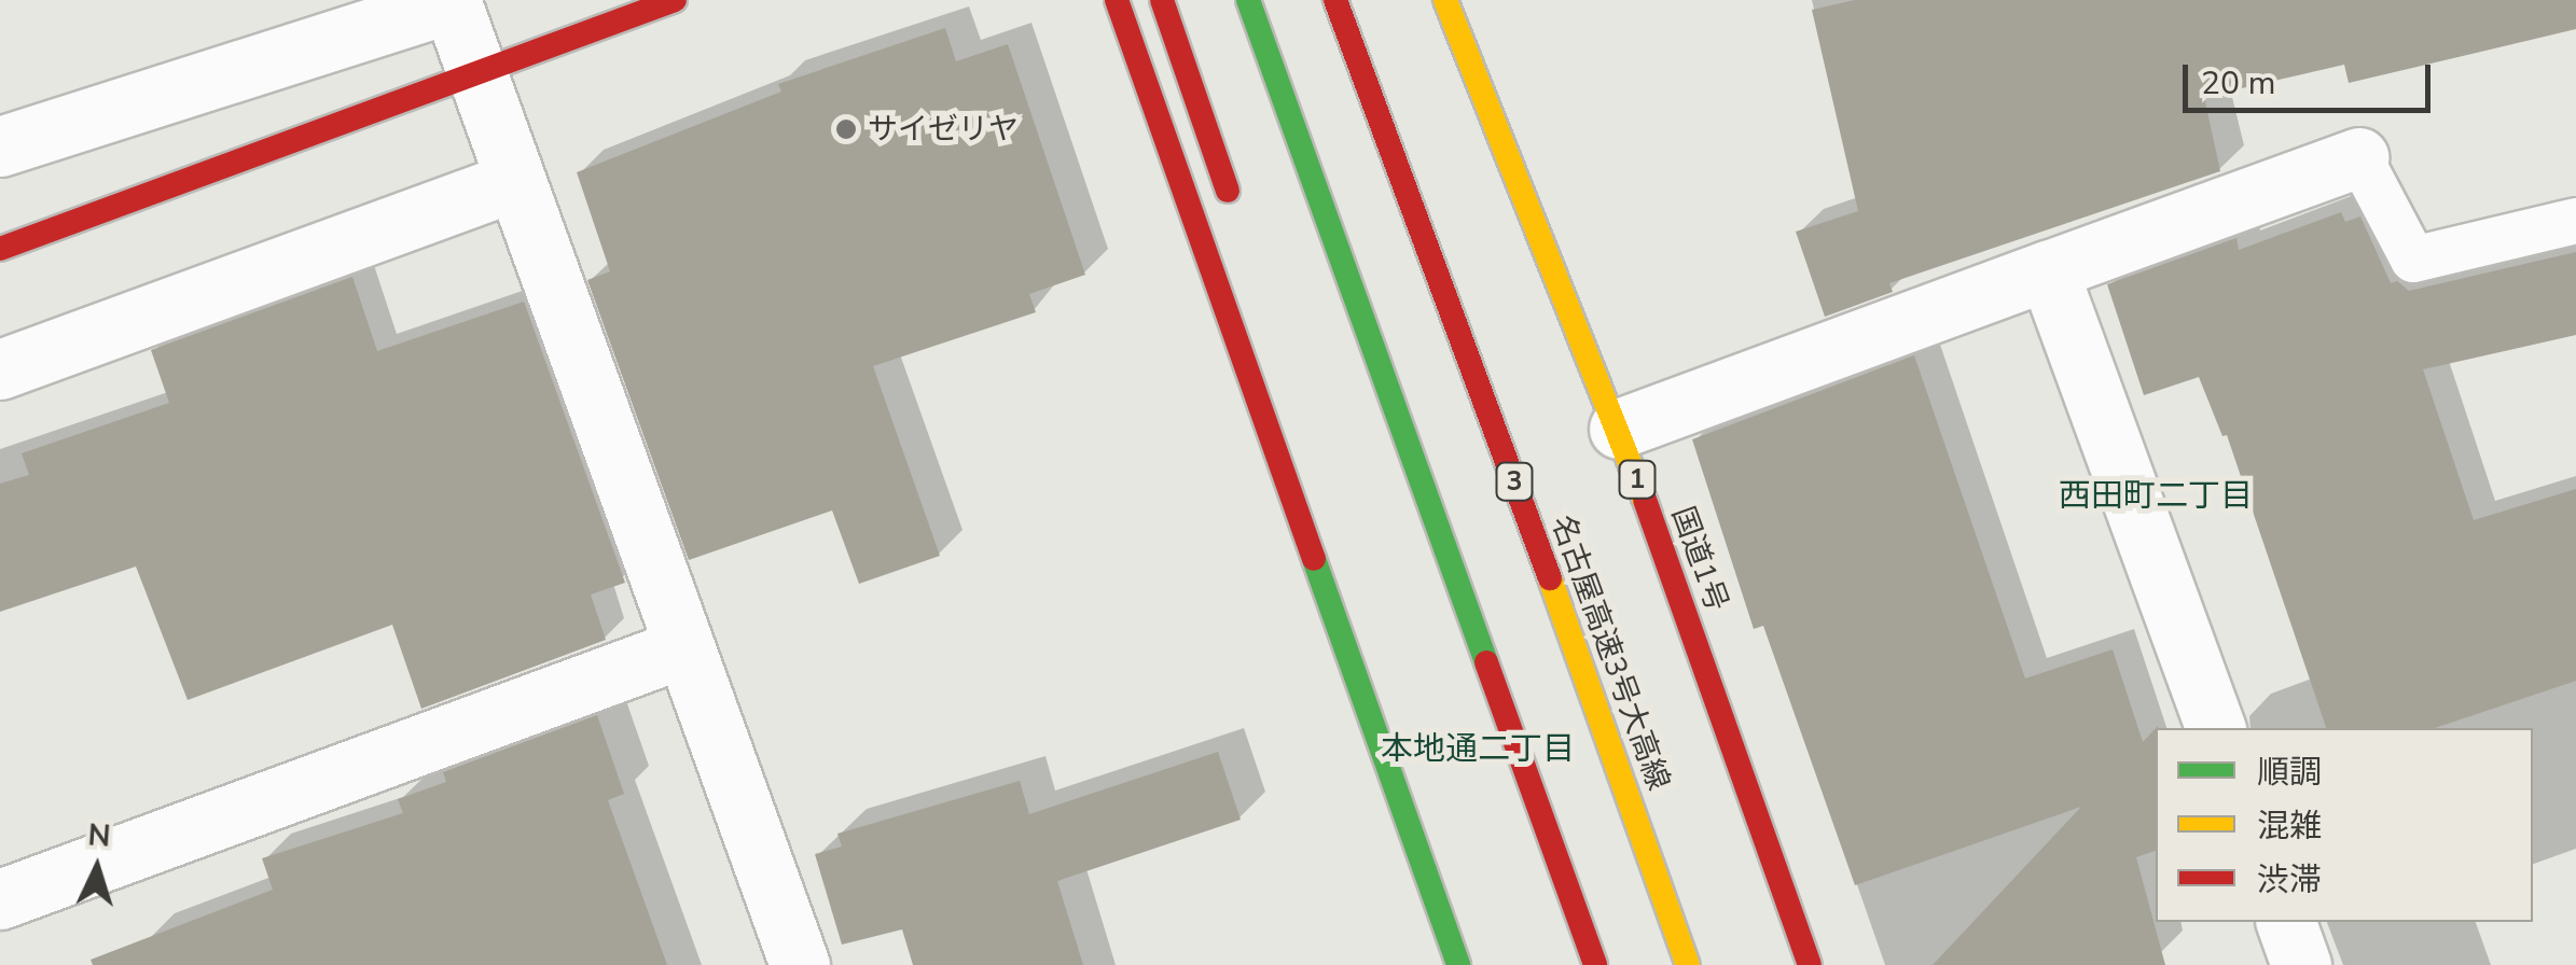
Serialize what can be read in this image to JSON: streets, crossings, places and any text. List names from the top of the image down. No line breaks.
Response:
{"streets":{"main road":["1","3","国道1号","名古屋高速3号大高線"]},"districts":["西田町二丁目","本地通二丁目"],"places":["サイゼリヤ"],"legend":["順調","混雑","渋滞"],"scale_bar":"20 m","north":"top"}
